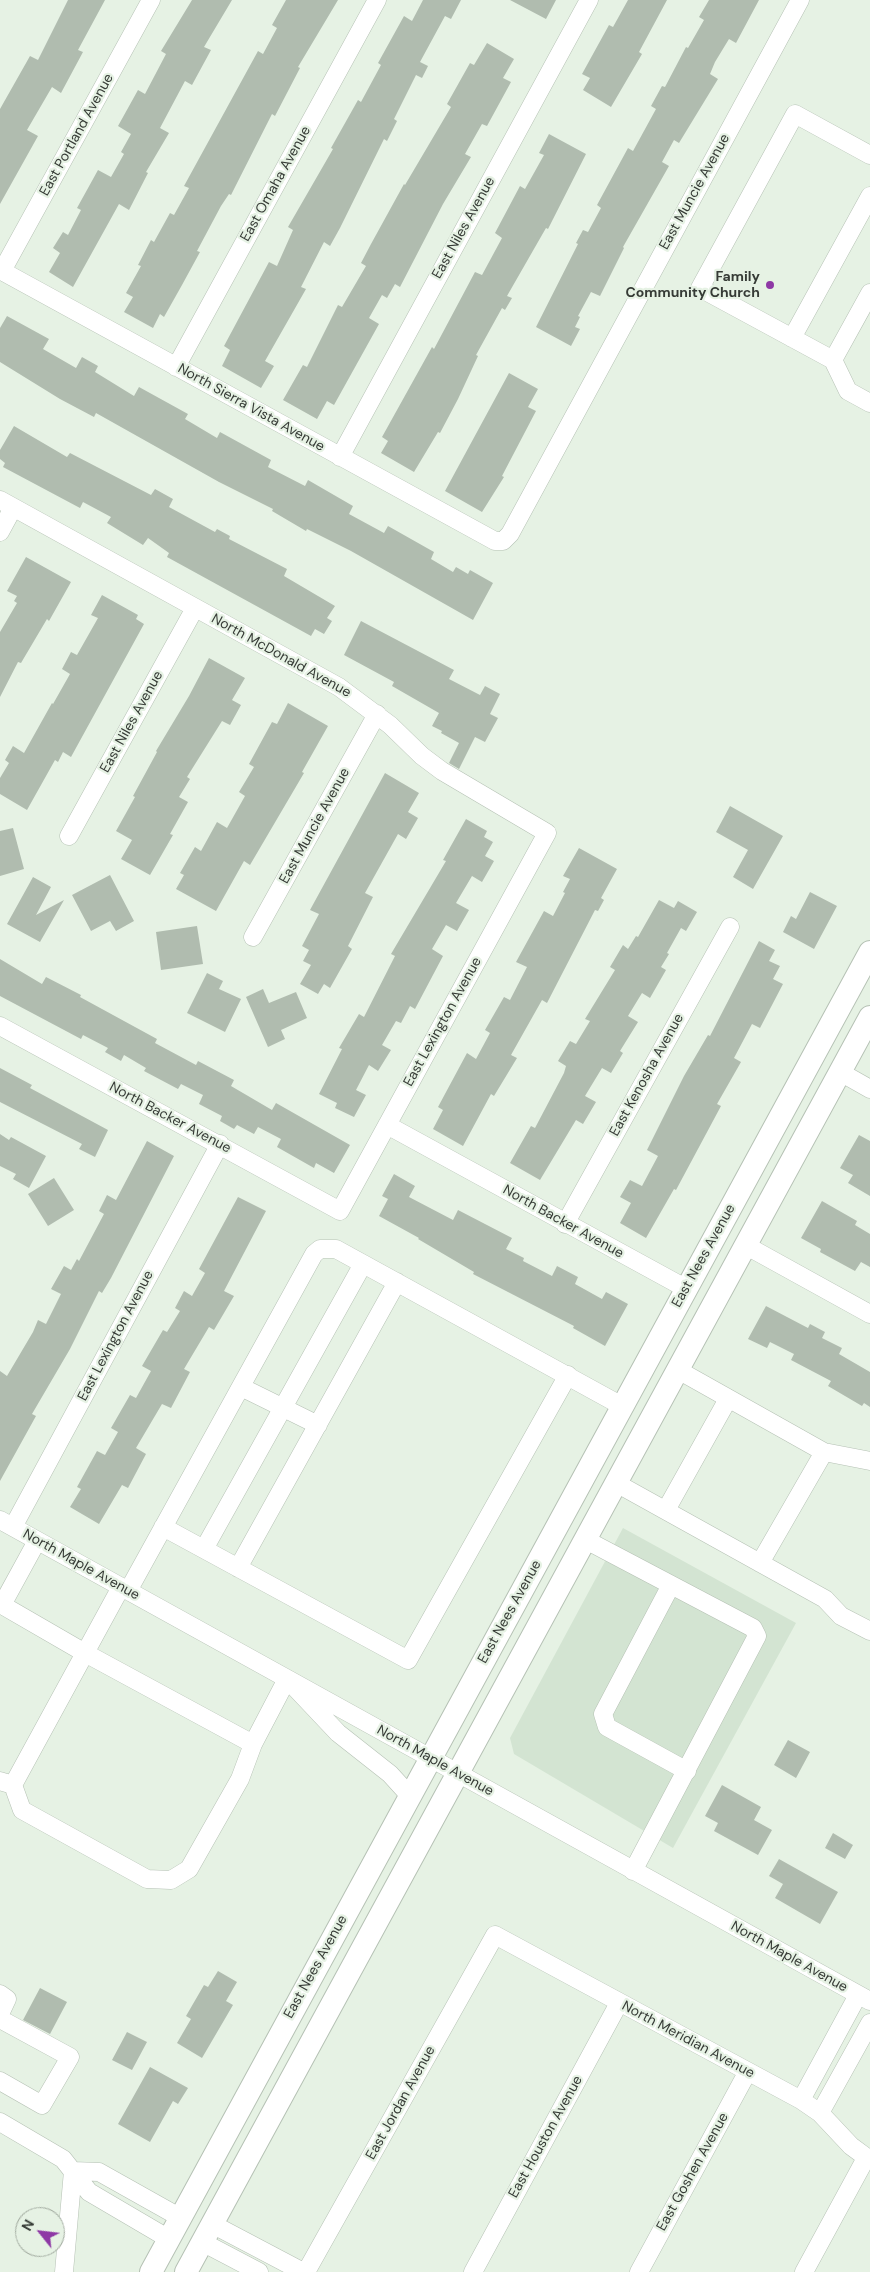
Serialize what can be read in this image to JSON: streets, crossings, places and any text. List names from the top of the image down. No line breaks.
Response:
{"streets":{"main road":["East Nees Avenue"],"street":["East Portland Avenue","East Omaha Avenue","East Muncie Avenue","East Niles Avenue","North Sierra Vista Avenue","North McDonald Avenue","East Lexington Avenue","East Kenosha Avenue","North Backer Avenue","North Maple Avenue","North Meridian Avenue","East Jordan Avenue","East Houston Avenue","East Goshen Avenue"]},"crossings":[["East Portland Avenue","North Sierra Vista Avenue"],["East Omaha Avenue","North Sierra Vista Avenue"],["East Muncie Avenue","North Sierra Vista Avenue"],["East Muncie Avenue","North McDonald Avenue"],["East Niles Avenue","North Sierra Vista Avenue"],["East Niles Avenue","North McDonald Avenue"],["North McDonald Avenue","East Lexington Avenue"],["East Lexington Avenue","North Backer Avenue"],["East Lexington Avenue","North Maple Avenue"],["East Kenosha Avenue","North Backer Avenue"],["North Backer Avenue","East Nees Avenue"],["East Nees Avenue","North Maple Avenue"],["North Meridian Avenue","East Jordan Avenue"],["North Meridian Avenue","East Houston Avenue"],["North Meridian Avenue","East Goshen Avenue"]],"places":["Family Community Church"],"north":"top left"}
